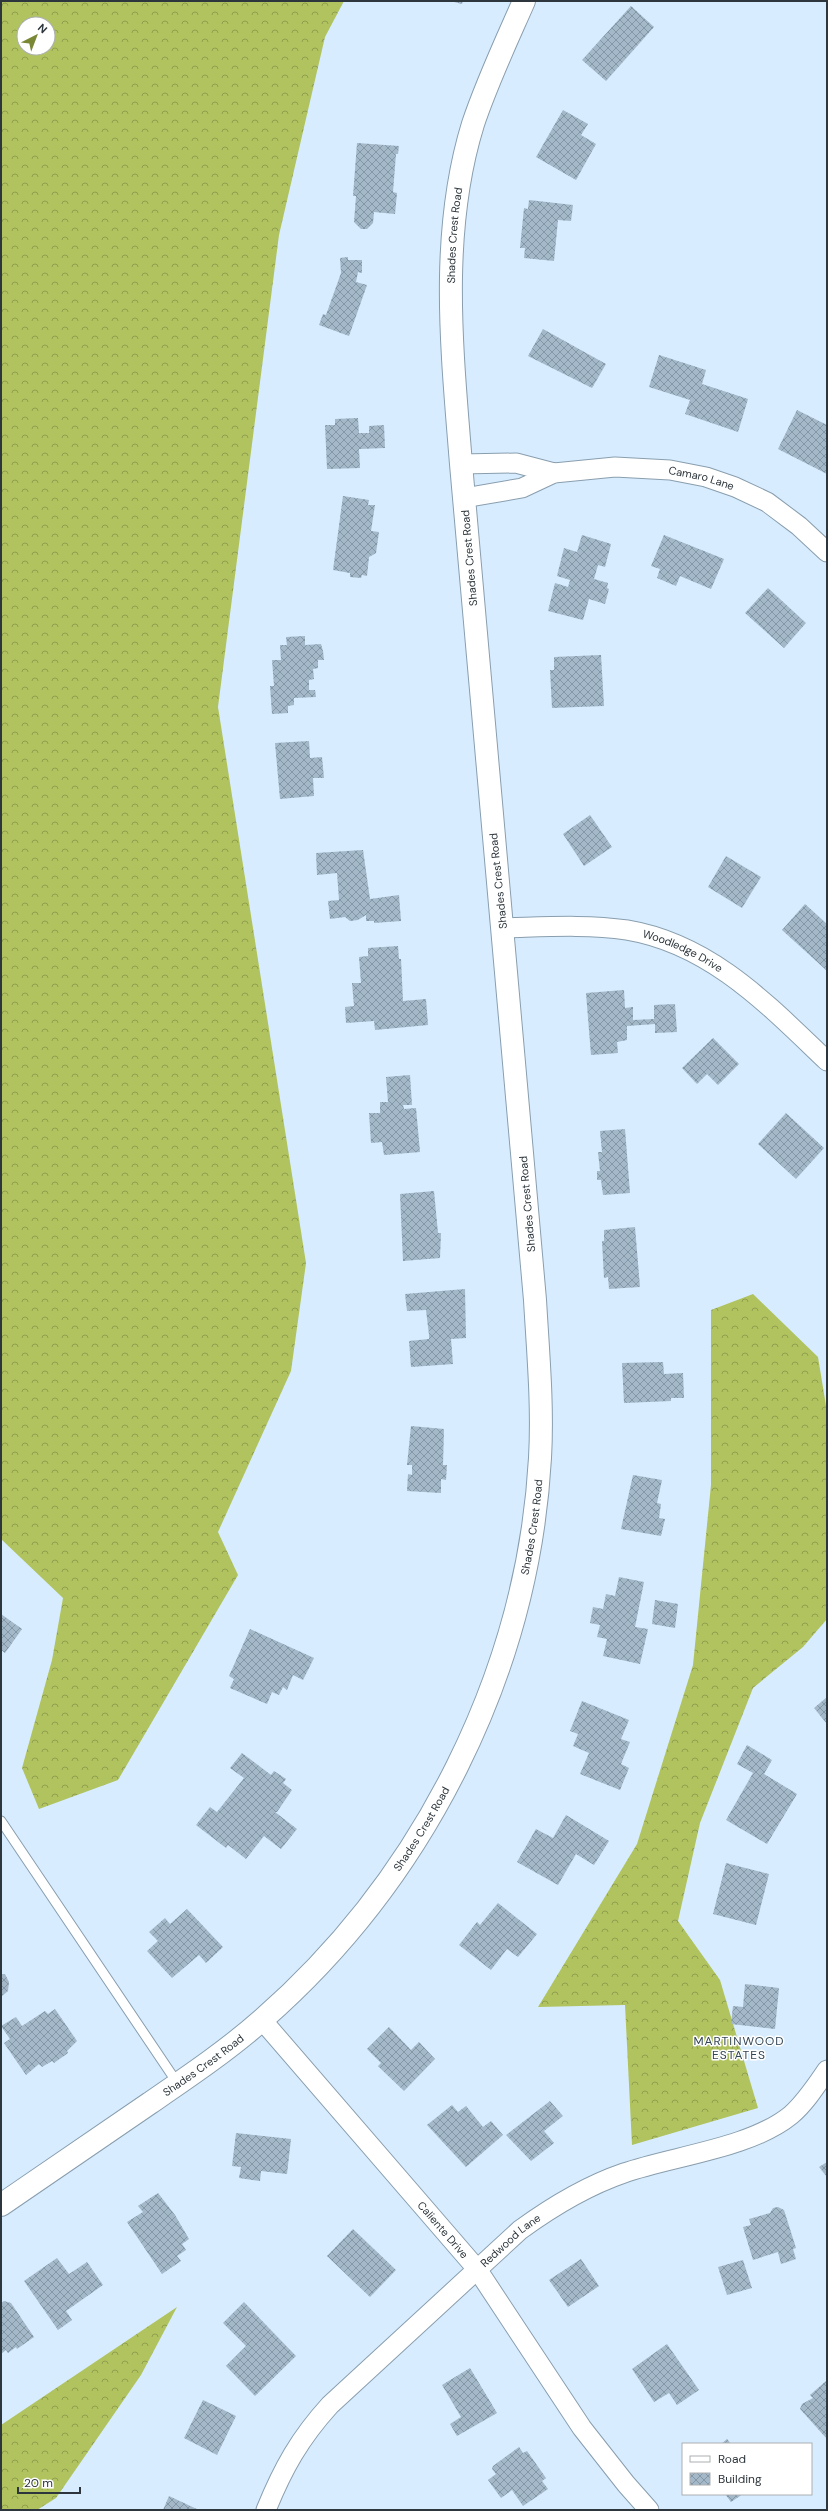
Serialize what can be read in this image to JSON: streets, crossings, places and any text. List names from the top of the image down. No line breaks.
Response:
{"streets":{"street":["Shades Crest Road","Camaro Lane","Woodledge Drive","Caliente Drive","Redwood Lane"]},"crossings":[["Shades Crest Road","Camaro Lane"],["Shades Crest Road","Woodledge Drive"],["Shades Crest Road","Caliente Drive"],["Caliente Drive","Redwood Lane"]],"districts":["MARTINWOOD ESTATES"],"legend":["Road","Building"],"scale_bar":"20 m","north":"top right"}
